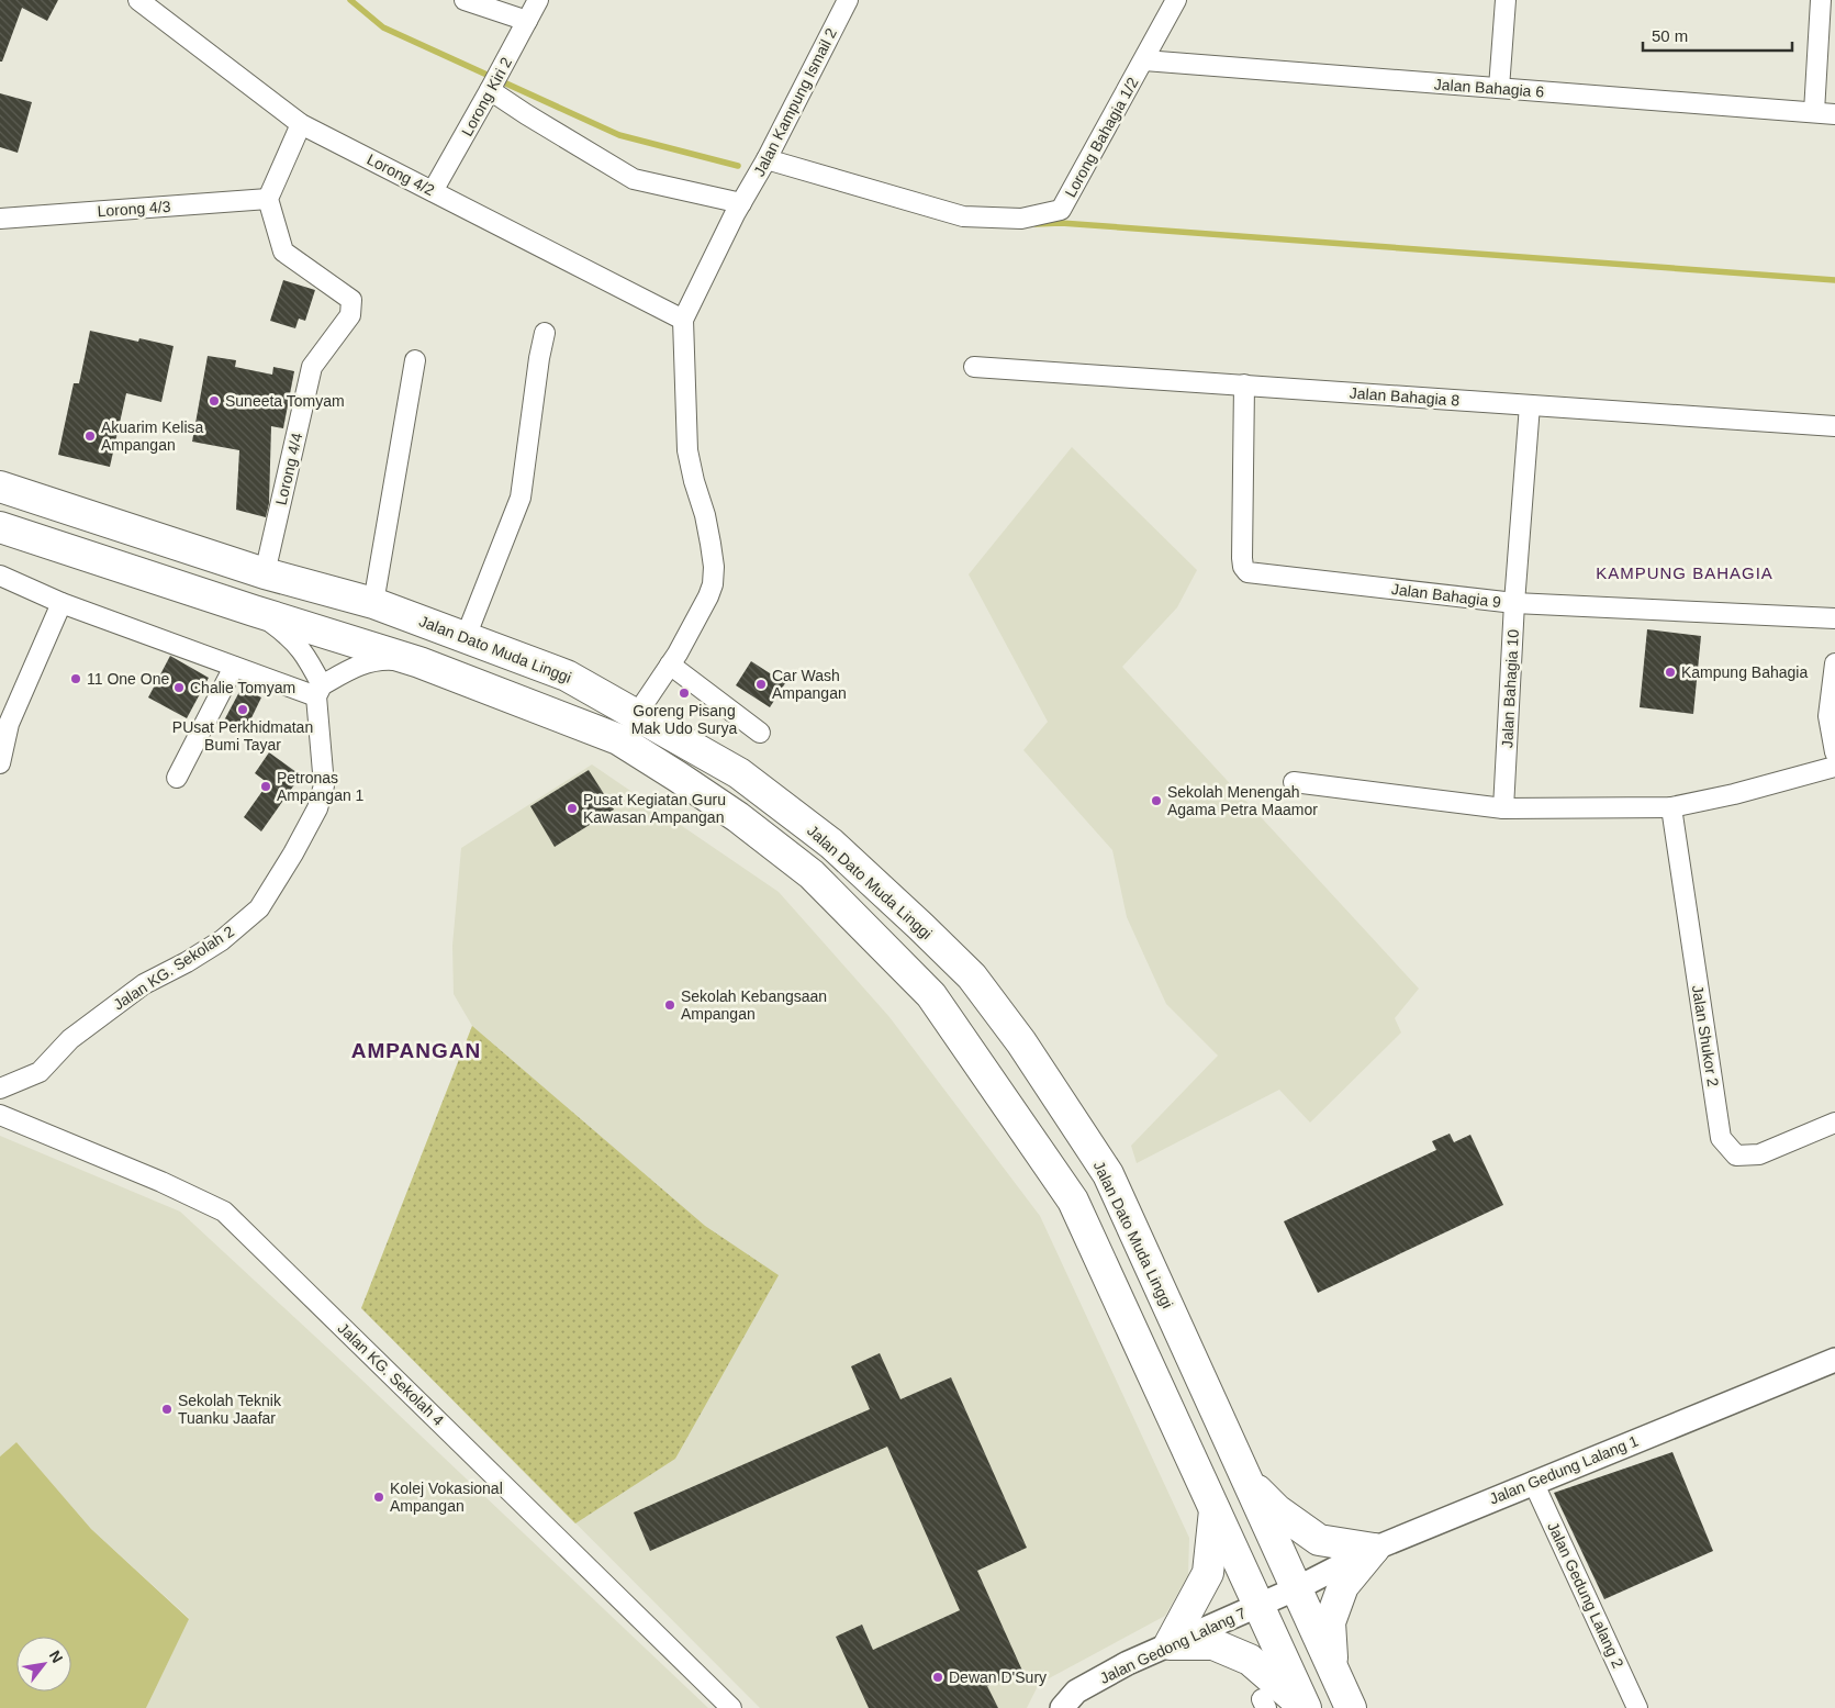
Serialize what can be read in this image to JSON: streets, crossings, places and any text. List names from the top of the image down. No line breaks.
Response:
{"streets":{"highway":["Jalan Dato Muda Linggi"],"street":["Jalan Bahagia 6","Lorong Kiri 2","Jalan Kampung Ismail 2","Lorong Bahagia 1/2","Lorong 4/2","Lorong 4/3","Jalan Bahagia 8","Lorong 4/4","Jalan Bahagia 9","Jalan Bahagia 10","Jalan KG. Sekolah 2","Jalan Shukor 2","Jalan KG. Sekolah 4","Jalan Gedung Lalang 1","Jalan Gedung Lalang 2","Jalan Gedong Lalang 7"]},"crossings":[["Jalan Bahagia 6","Lorong Bahagia 1/2"],["Lorong Kiri 2","Lorong 4/2"],["Jalan Kampung Ismail 2","Lorong Bahagia 1/2"],["Jalan Kampung Ismail 2","Lorong 4/2"],["Lorong 4/3","Lorong 4/4"],["Jalan Bahagia 8","Jalan Bahagia 9"],["Jalan Bahagia 8","Jalan Bahagia 10"],["Lorong 4/4","Jalan Dato Muda Linggi"],["Jalan Bahagia 9","Jalan Bahagia 10"],["Jalan Dato Muda Linggi","Jalan Gedung Lalang 1"],["Jalan Dato Muda Linggi","Jalan Gedong Lalang 7"],["Jalan Gedung Lalang 1","Jalan Gedung Lalang 2"],["Jalan Gedung Lalang 1","Jalan Gedong Lalang 7"]],"districts":["KAMPUNG BAHAGIA","AMPANGAN"],"places":["Suneeta Tomyam","Akuarim Kelisa Ampangan","Kampung Bahagia","11 One One","Car Wash Ampangan","Chalie Tomyam","Goreng Pisang Mak Udo Surya","PUsat Perkhidmatan Bumi Tayar","Petronas Ampangan 1","Sekolah Menengah Agama Petra Maamor","Pusat Kegiatan Guru Kawasan Ampangan","Sekolah Kebangsaan Ampangan","Sekolah Teknik Tuanku Jaafar","Kolej Vokasional Ampangan","Dewan D'Sury"],"scale_bar":"50 m","north":"top right"}
